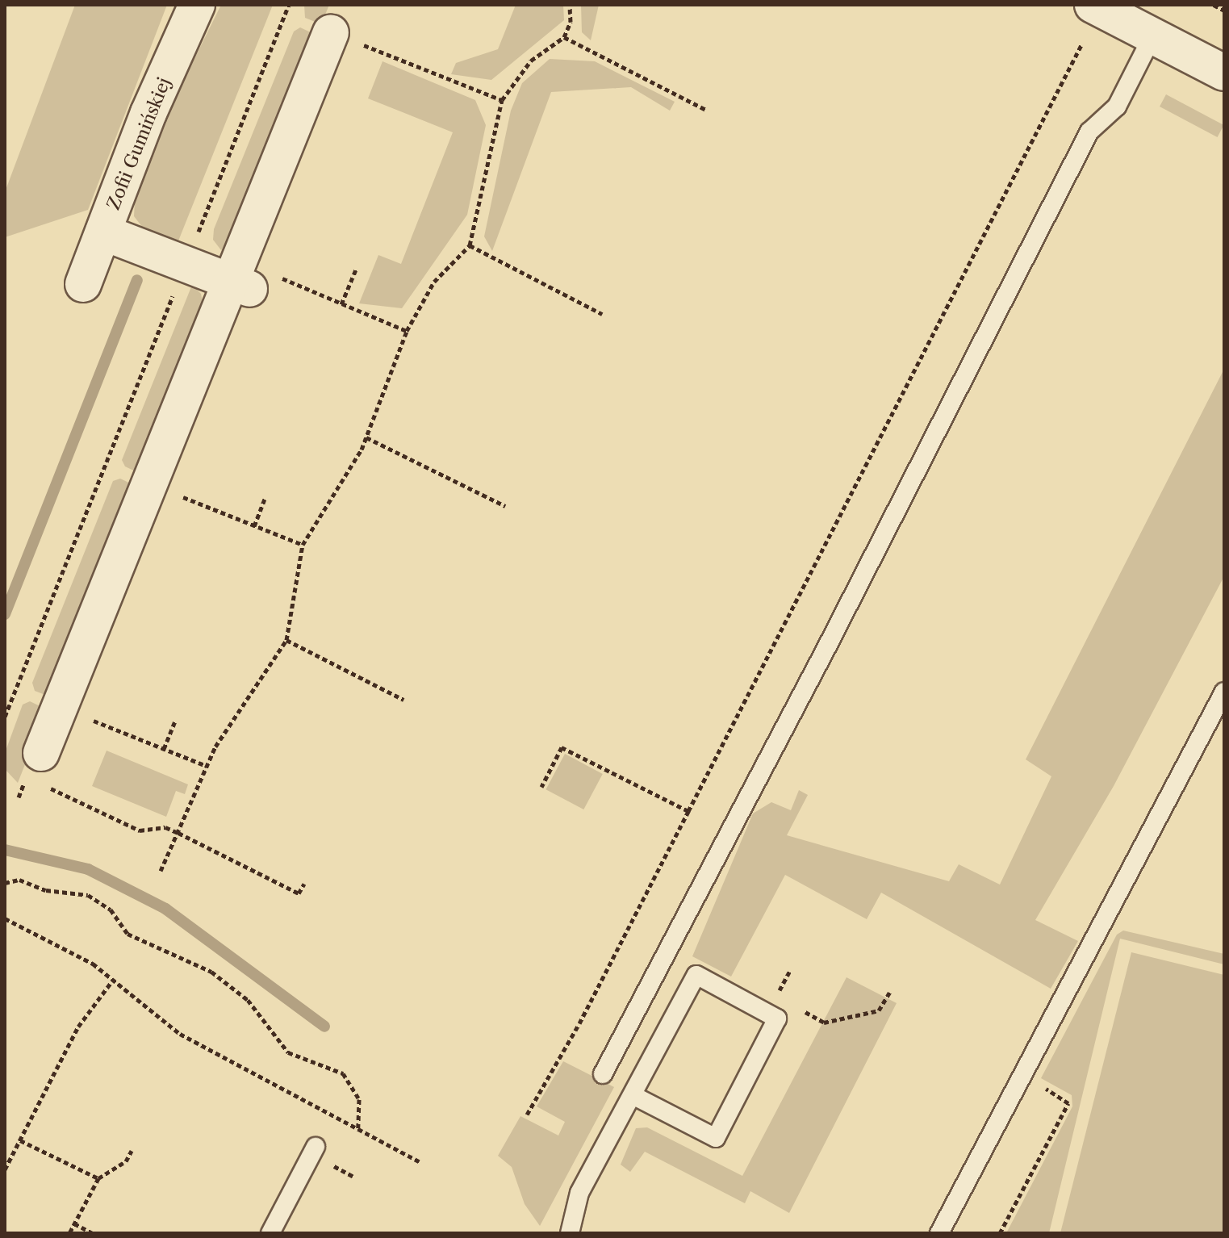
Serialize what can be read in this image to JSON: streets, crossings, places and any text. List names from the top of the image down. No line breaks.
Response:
{"streets":{"street":["Zofii Gumińskiej"]}}
